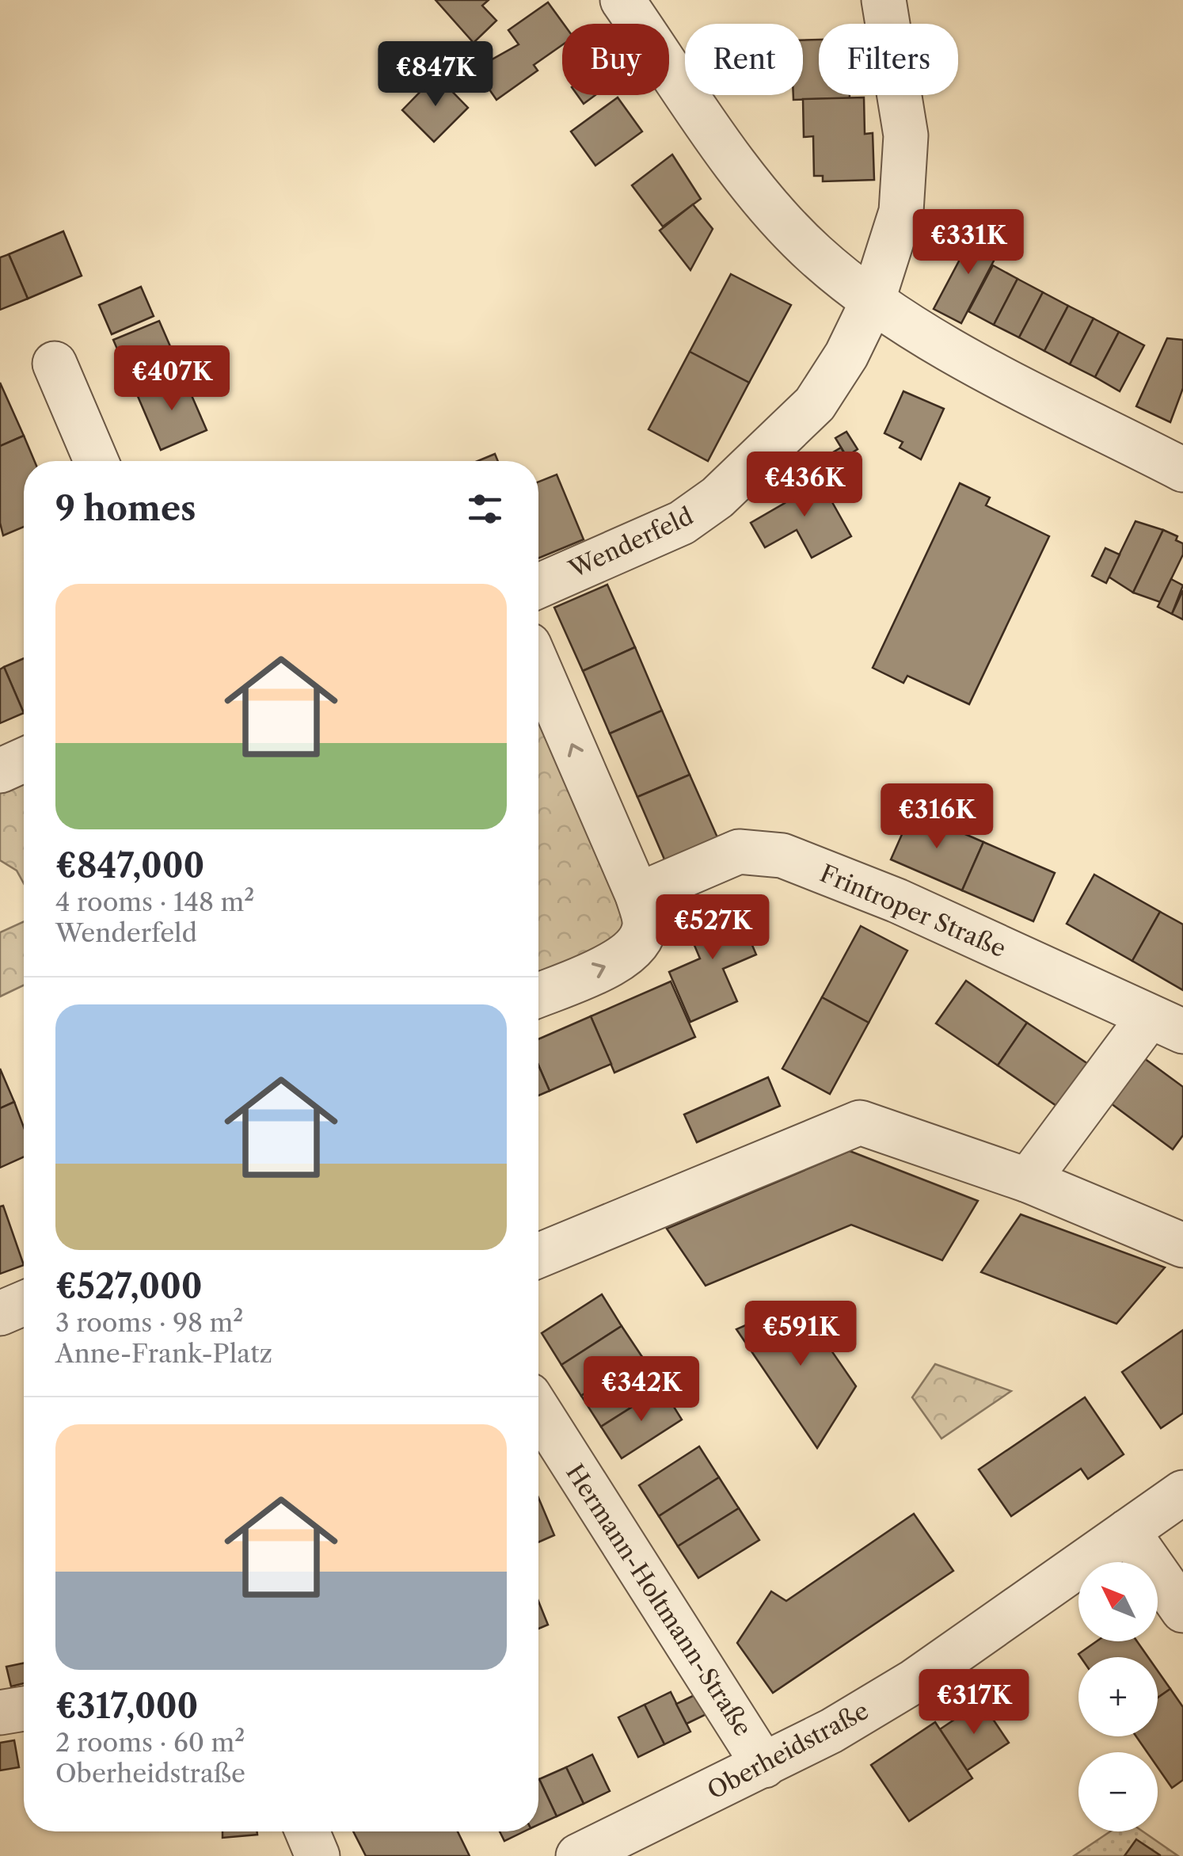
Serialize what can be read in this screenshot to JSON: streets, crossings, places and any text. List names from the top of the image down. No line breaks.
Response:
{"streets":{"street":["Wenderfeld","Frintroper Straße","Hermann-Holtmann-Straße","Oberheidstraße"]},"crossings":[["Hermann-Holtmann-Straße","Oberheidstraße"]],"north":"top left","page":{"chip":["Buy","Rent","Filters"],"price":["€847K","€331K","€407K","€436K","€316K","€527K","€591K","€342K","€317K"],"heading":"9 homes","list":[{"name":"€847,000","note":"4 rooms · 148 m² · Wenderfeld"},{"name":"€527,000","note":"3 rooms · 98 m² · Anne-Frank-Platz"},{"name":"€317,000","note":"2 rooms · 60 m² · Oberheidstraße"}],"map_buttons":["+","−"]}}
